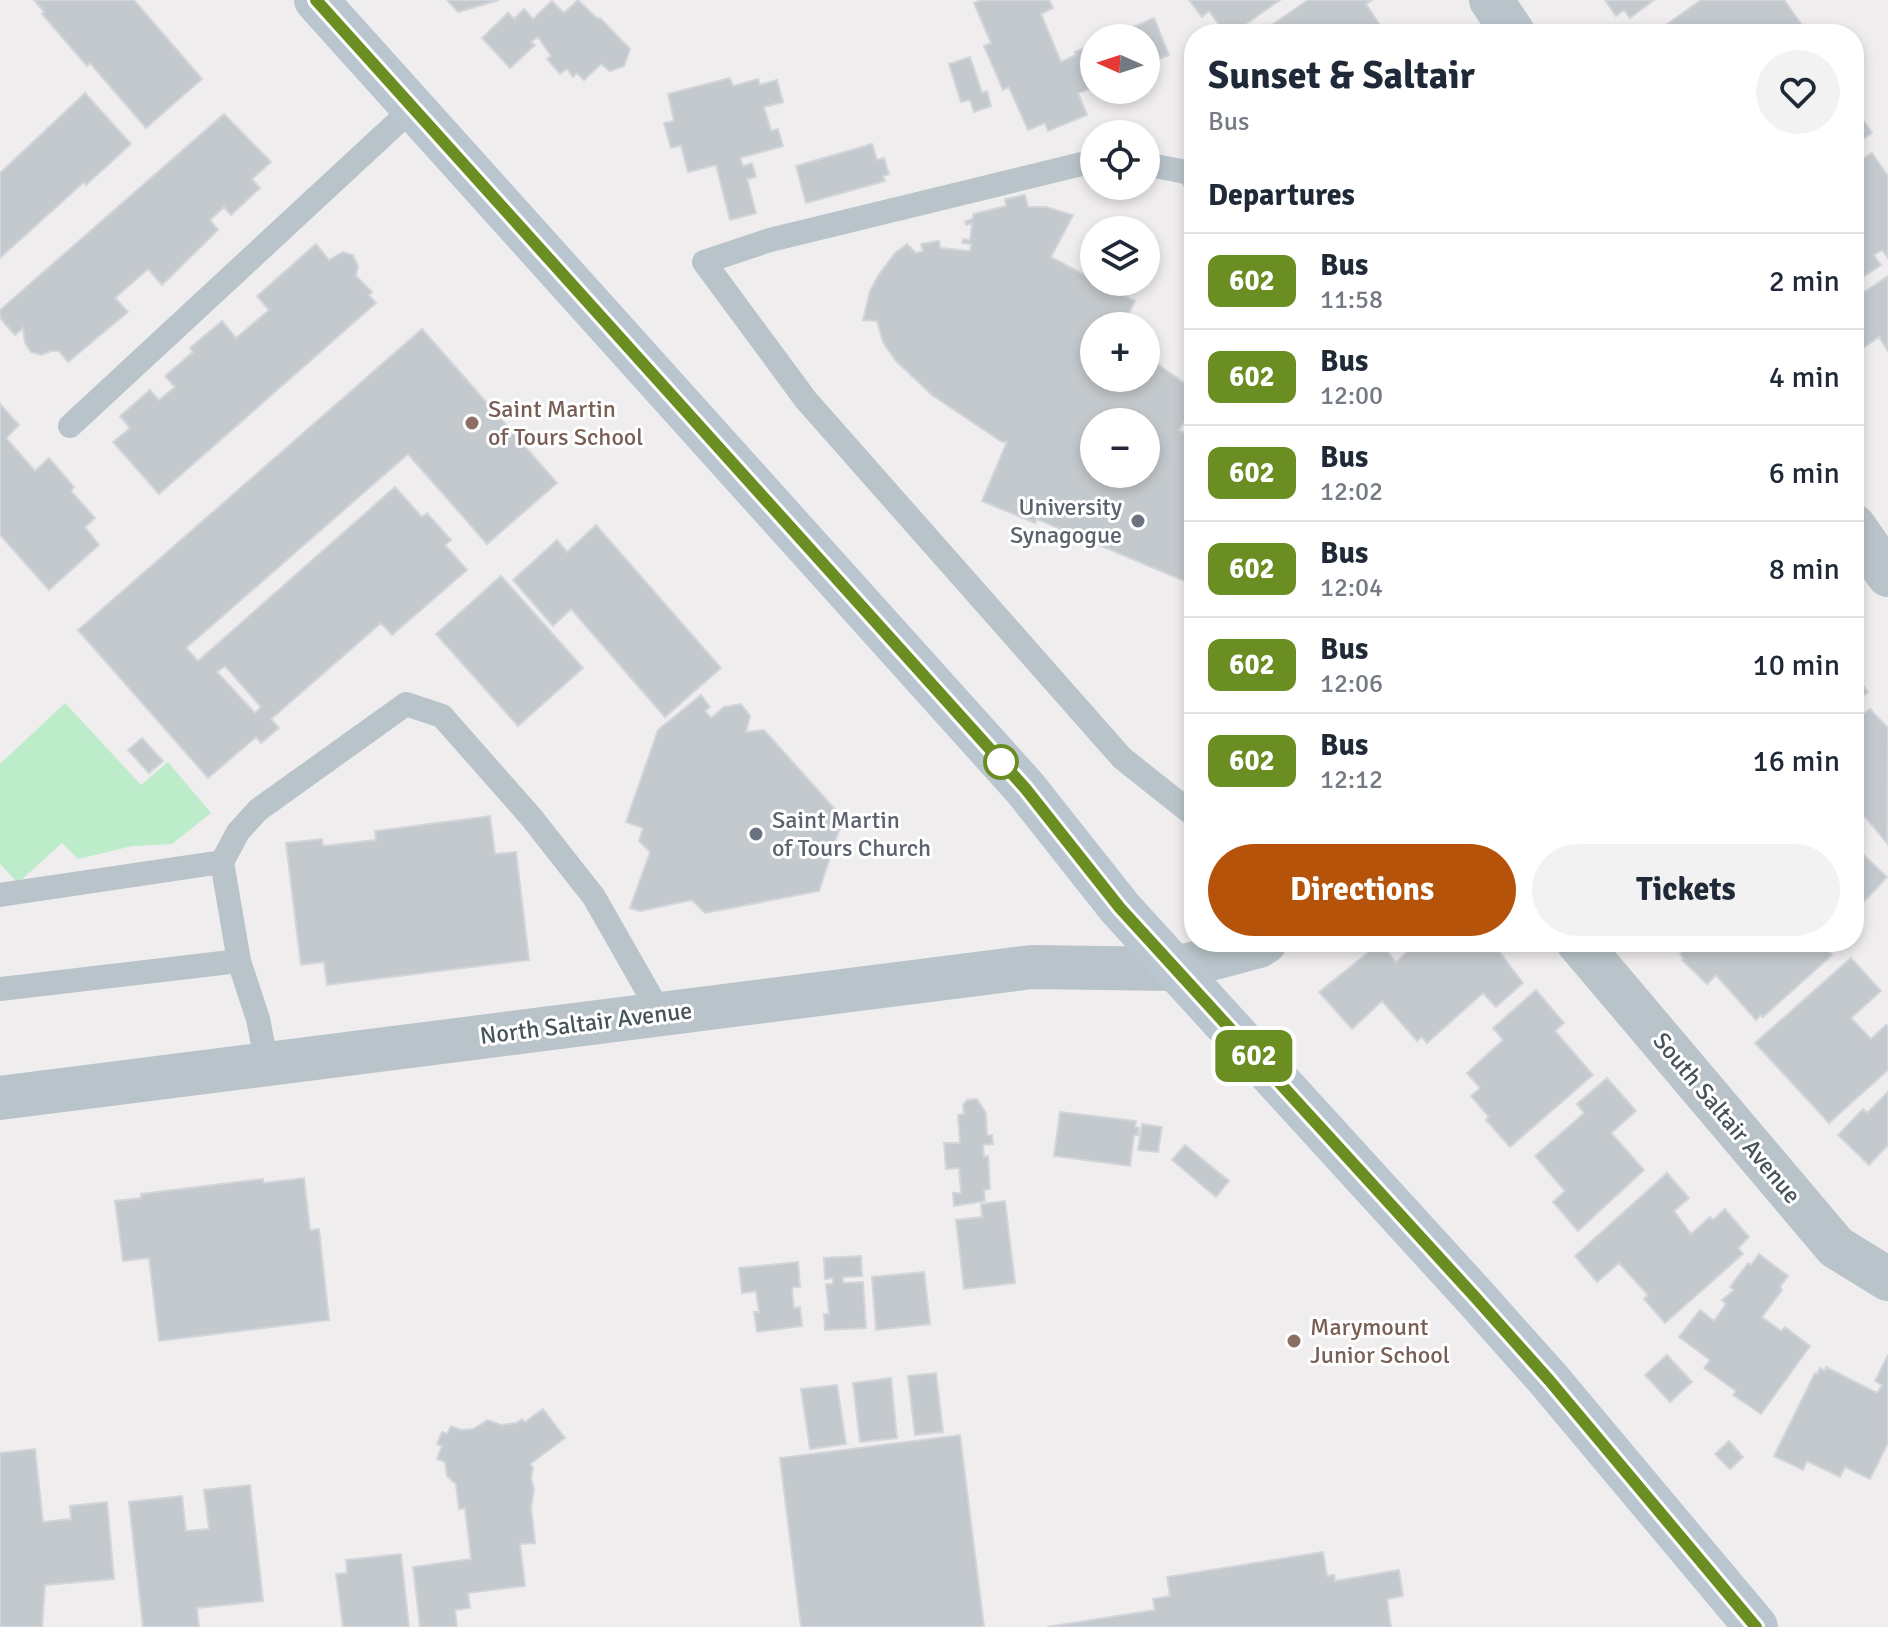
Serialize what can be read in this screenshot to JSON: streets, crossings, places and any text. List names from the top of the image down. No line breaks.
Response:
{"streets":{"street":["North Saltair Avenue","South Saltair Avenue"]},"places":["Saint Martin of Tours School","University Synagogue","Saint Martin of Tours Church","Marymount Junior School"],"lines":["bus line 602"],"north":"left","page":{"on_map":"602","map_buttons":["+","−"],"heading":[["Sunset & Saltair","Bus"],"Departures"],"list":[{"mark":"602","name":"Bus","note":"11:58","value":"2 min"},{"mark":"602","name":"Bus","note":"12:00","value":"4 min"},{"mark":"602","name":"Bus","note":"12:02","value":"6 min"},{"mark":"602","name":"Bus","note":"12:04","value":"8 min"},{"mark":"602","name":"Bus","note":"12:06","value":"10 min"},{"mark":"602","name":"Bus","note":"12:12","value":"16 min"}],"buttons":["Directions","Tickets"]}}
